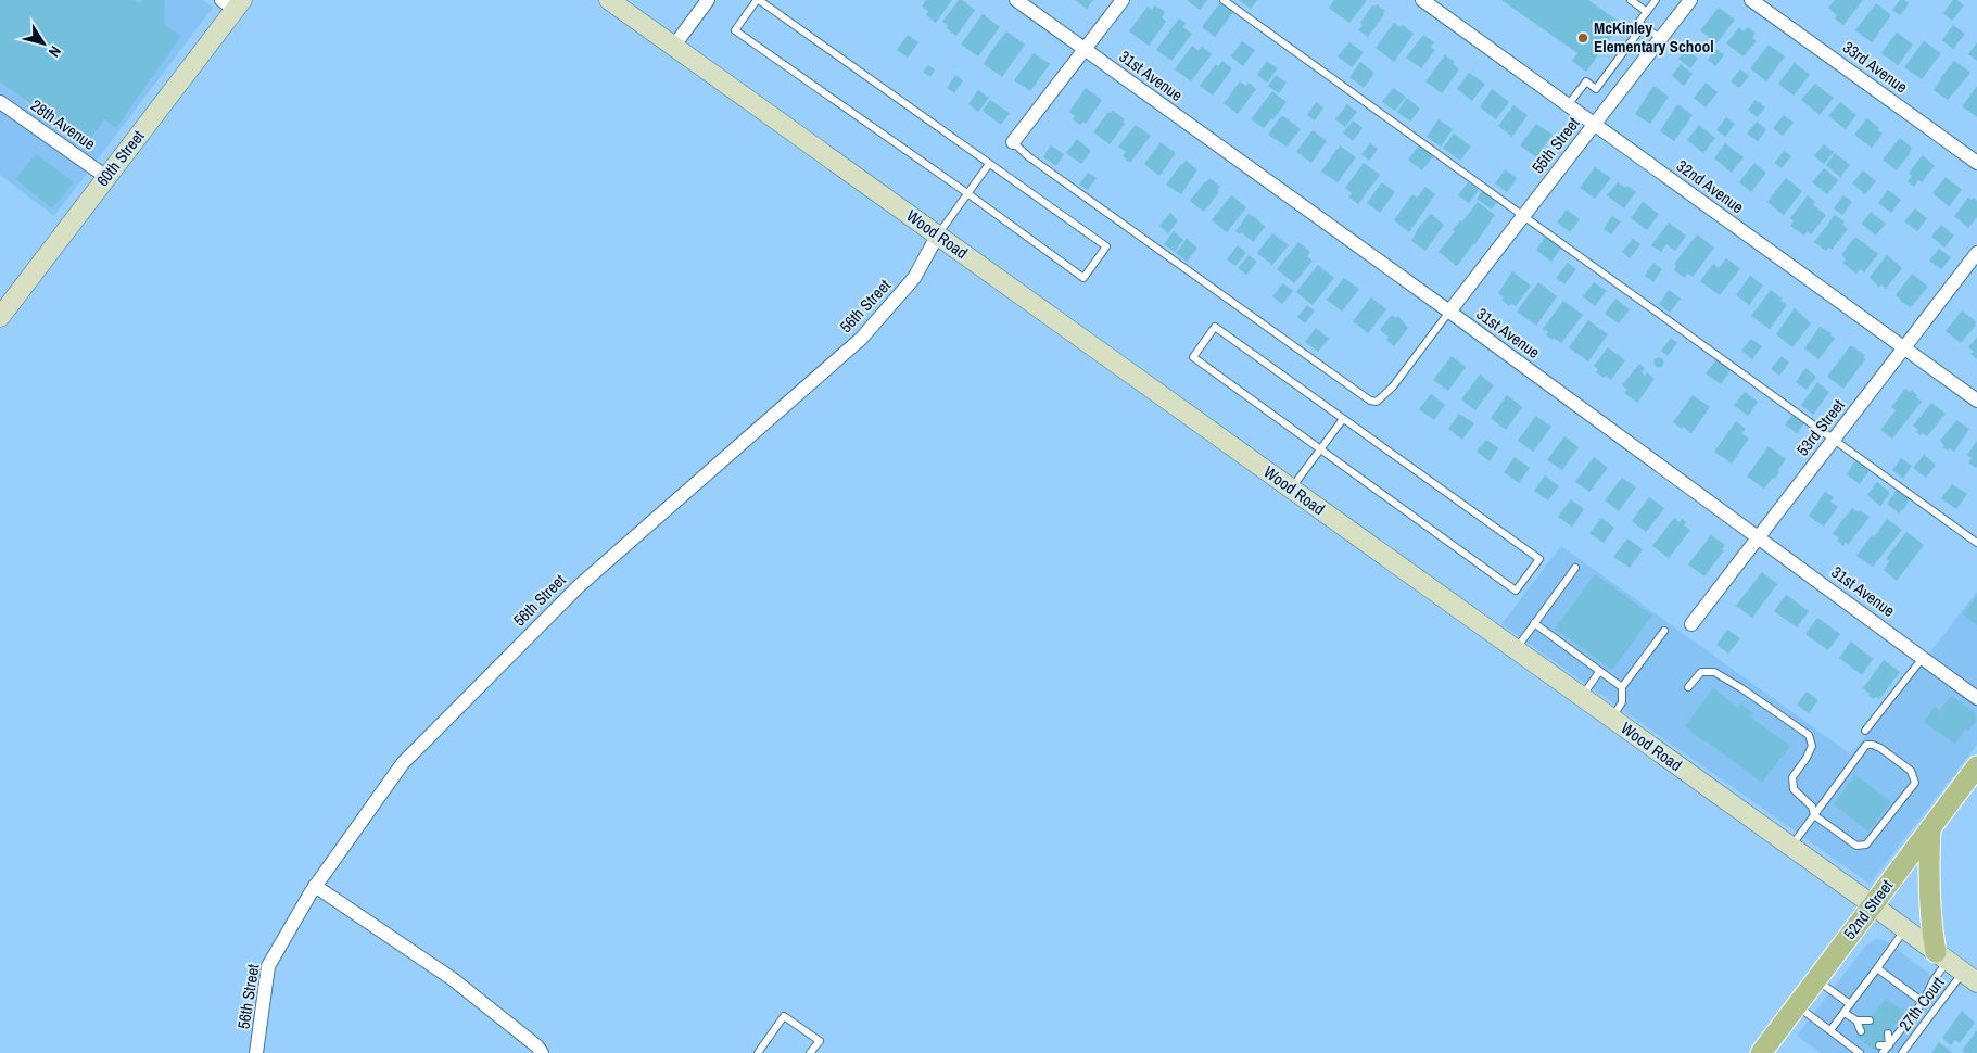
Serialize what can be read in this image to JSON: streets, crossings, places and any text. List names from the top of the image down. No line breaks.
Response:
{"streets":{"main road":["52nd Street"],"street":["33rd Avenue","31st Avenue","28th Avenue","55th Street","60th Street","32nd Avenue","Wood Road","56th Street","53rd Street"],"lane":["27th Court"]},"crossings":[["31st Avenue","55th Street"],["31st Avenue","53rd Street"],["28th Avenue","60th Street"],["55th Street","32nd Avenue"],["32nd Avenue","53rd Street"],["Wood Road","56th Street"],["Wood Road","52nd Street"],["Wood Road","27th Court"]],"places":["McKinley Elementary School"],"north":"bottom right"}
